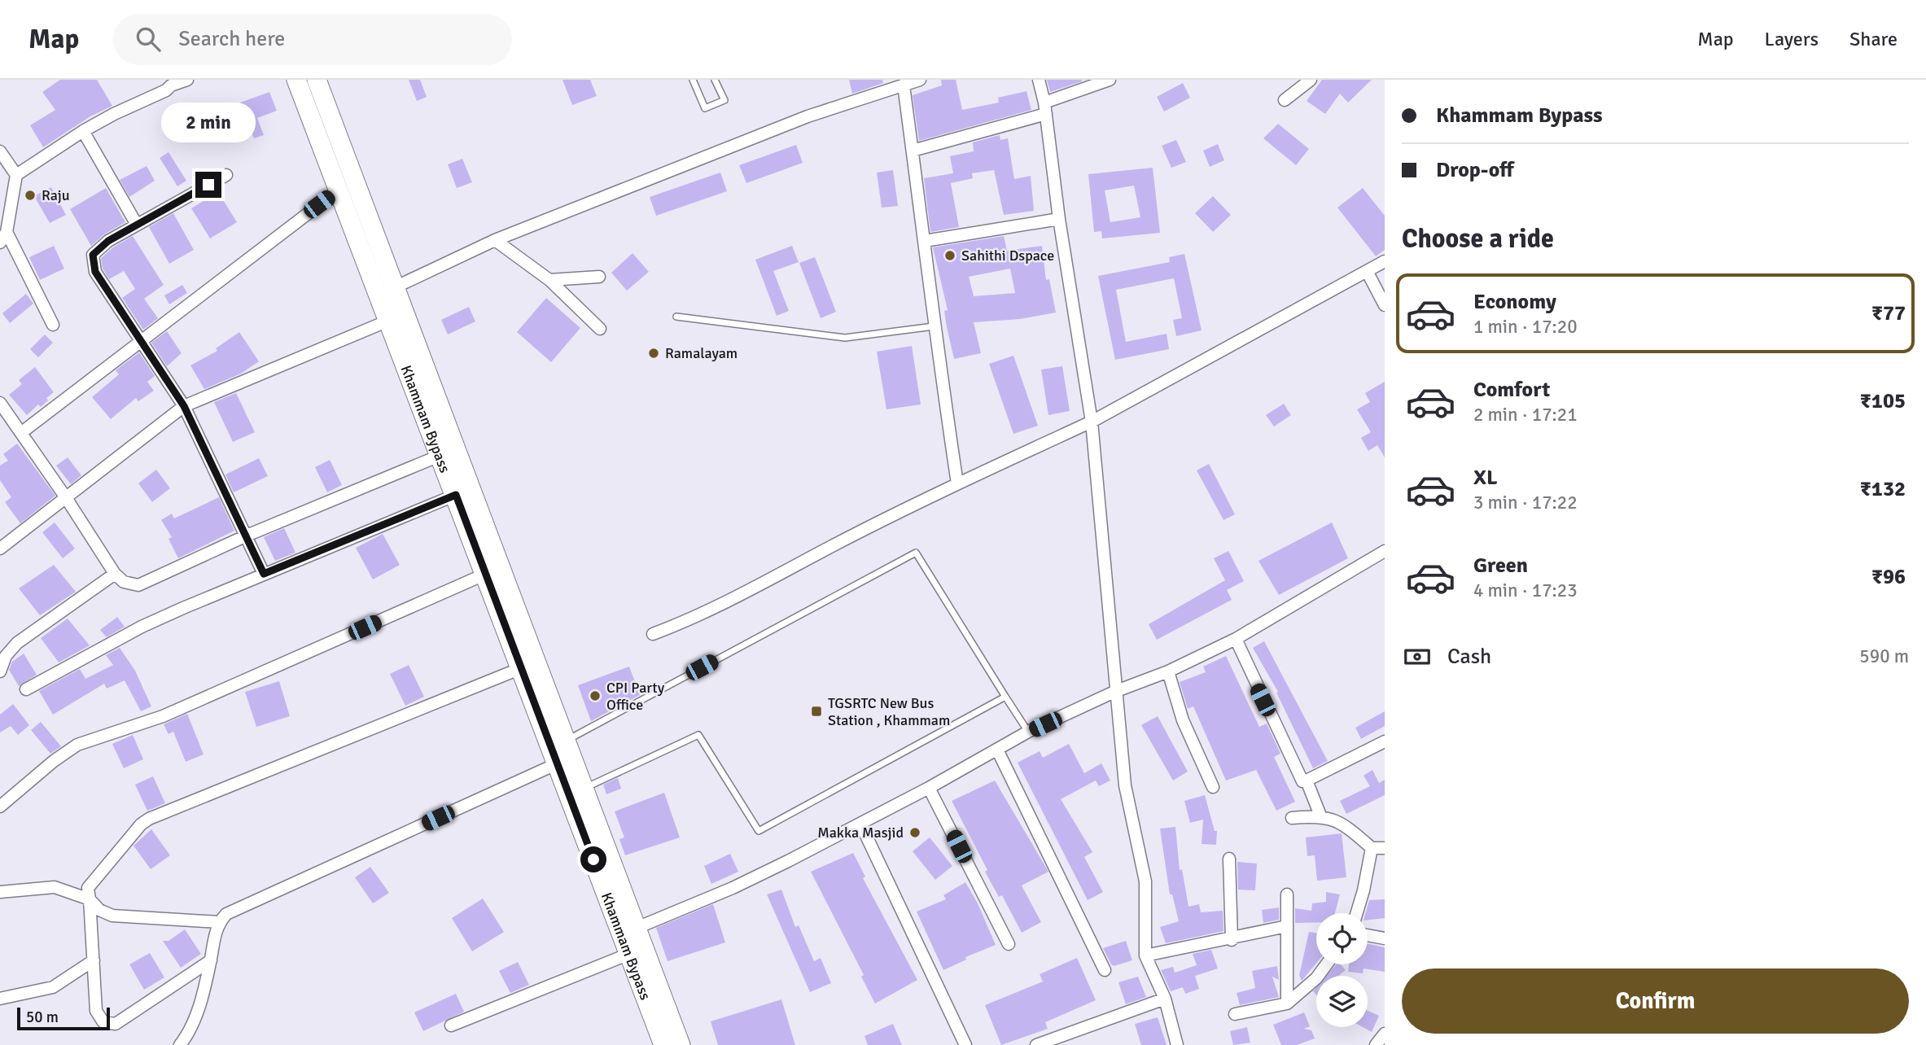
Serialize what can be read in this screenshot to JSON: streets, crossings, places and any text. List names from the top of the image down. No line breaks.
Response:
{"streets":{"highway":["Khammam Bypass"]},"places":{"other":["Raju","Sahithi Dspace","Ramalayam","CPI Party Office","Makka Masjid"],"transit":["TGSRTC New Bus Station , Khammam"]},"scale_bar":"50 m","page":{"header":"Map","search":"Search here","nav":["Map","Layers","Share"],"banner":["Khammam Bypass","Drop-off"],"bubble":"2 min","heading":"Choose a ride","list":[{"name":"Economy","note":"1 min · 17:20","value":"₹77"},{"name":"Comfort","note":"2 min · 17:21","value":"₹105"},{"name":"XL","note":"3 min · 17:22","value":"₹132"},{"name":"Green","note":"4 min · 17:23","value":"₹96"}],"pay":["Cash","590 m"],"buttons":"Confirm","scale":"50 m"}}
